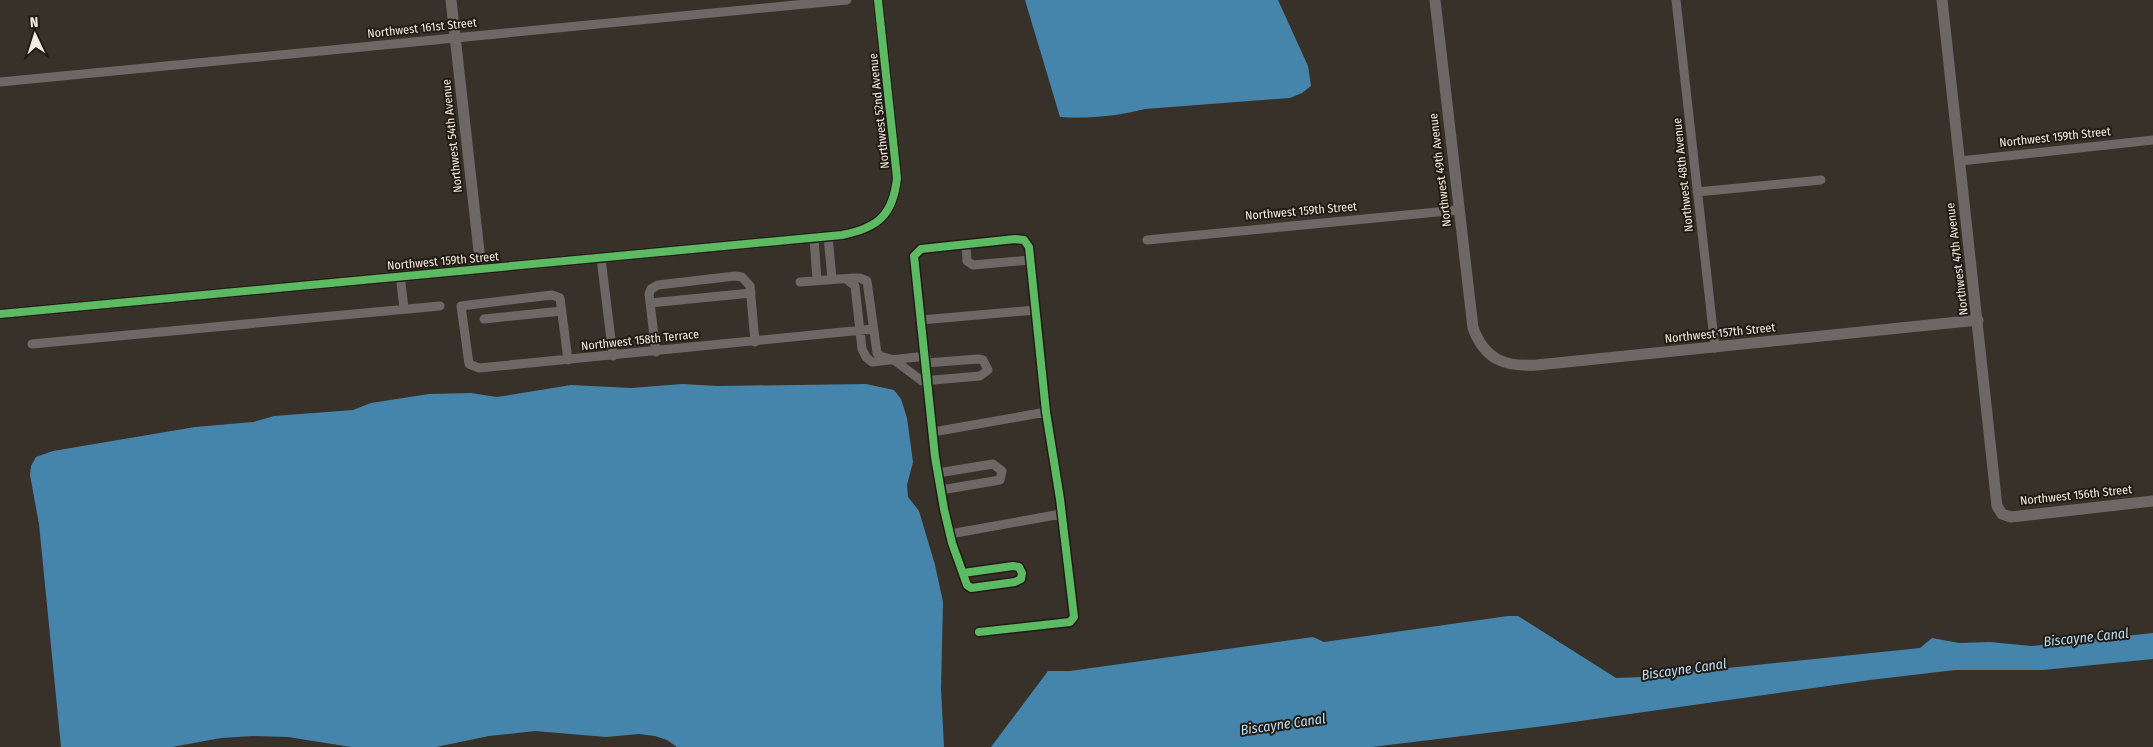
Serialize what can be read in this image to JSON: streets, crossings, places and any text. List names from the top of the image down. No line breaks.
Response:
{"streets":{"street":["Northwest 161st Street","Northwest 52nd Avenue","Northwest 54th Avenue","Northwest 159th Street","Northwest 49th Avenue","Northwest 48th Avenue","Northwest 47th Avenue","Northwest 157th Street","Northwest 158th Terrace","Northwest 156th Street"]},"crossings":[["Northwest 161st Street","Northwest 54th Avenue"],["Northwest 52nd Avenue","Northwest 159th Street"],["Northwest 54th Avenue","Northwest 159th Street"],["Northwest 159th Street","Northwest 49th Avenue"],["Northwest 159th Street","Northwest 47th Avenue"],["Northwest 49th Avenue","Northwest 157th Street"],["Northwest 48th Avenue","Northwest 157th Street"],["Northwest 47th Avenue","Northwest 157th Street"],["Northwest 47th Avenue","Northwest 156th Street"]],"water":["Biscayne Canal"],"north":"top"}
